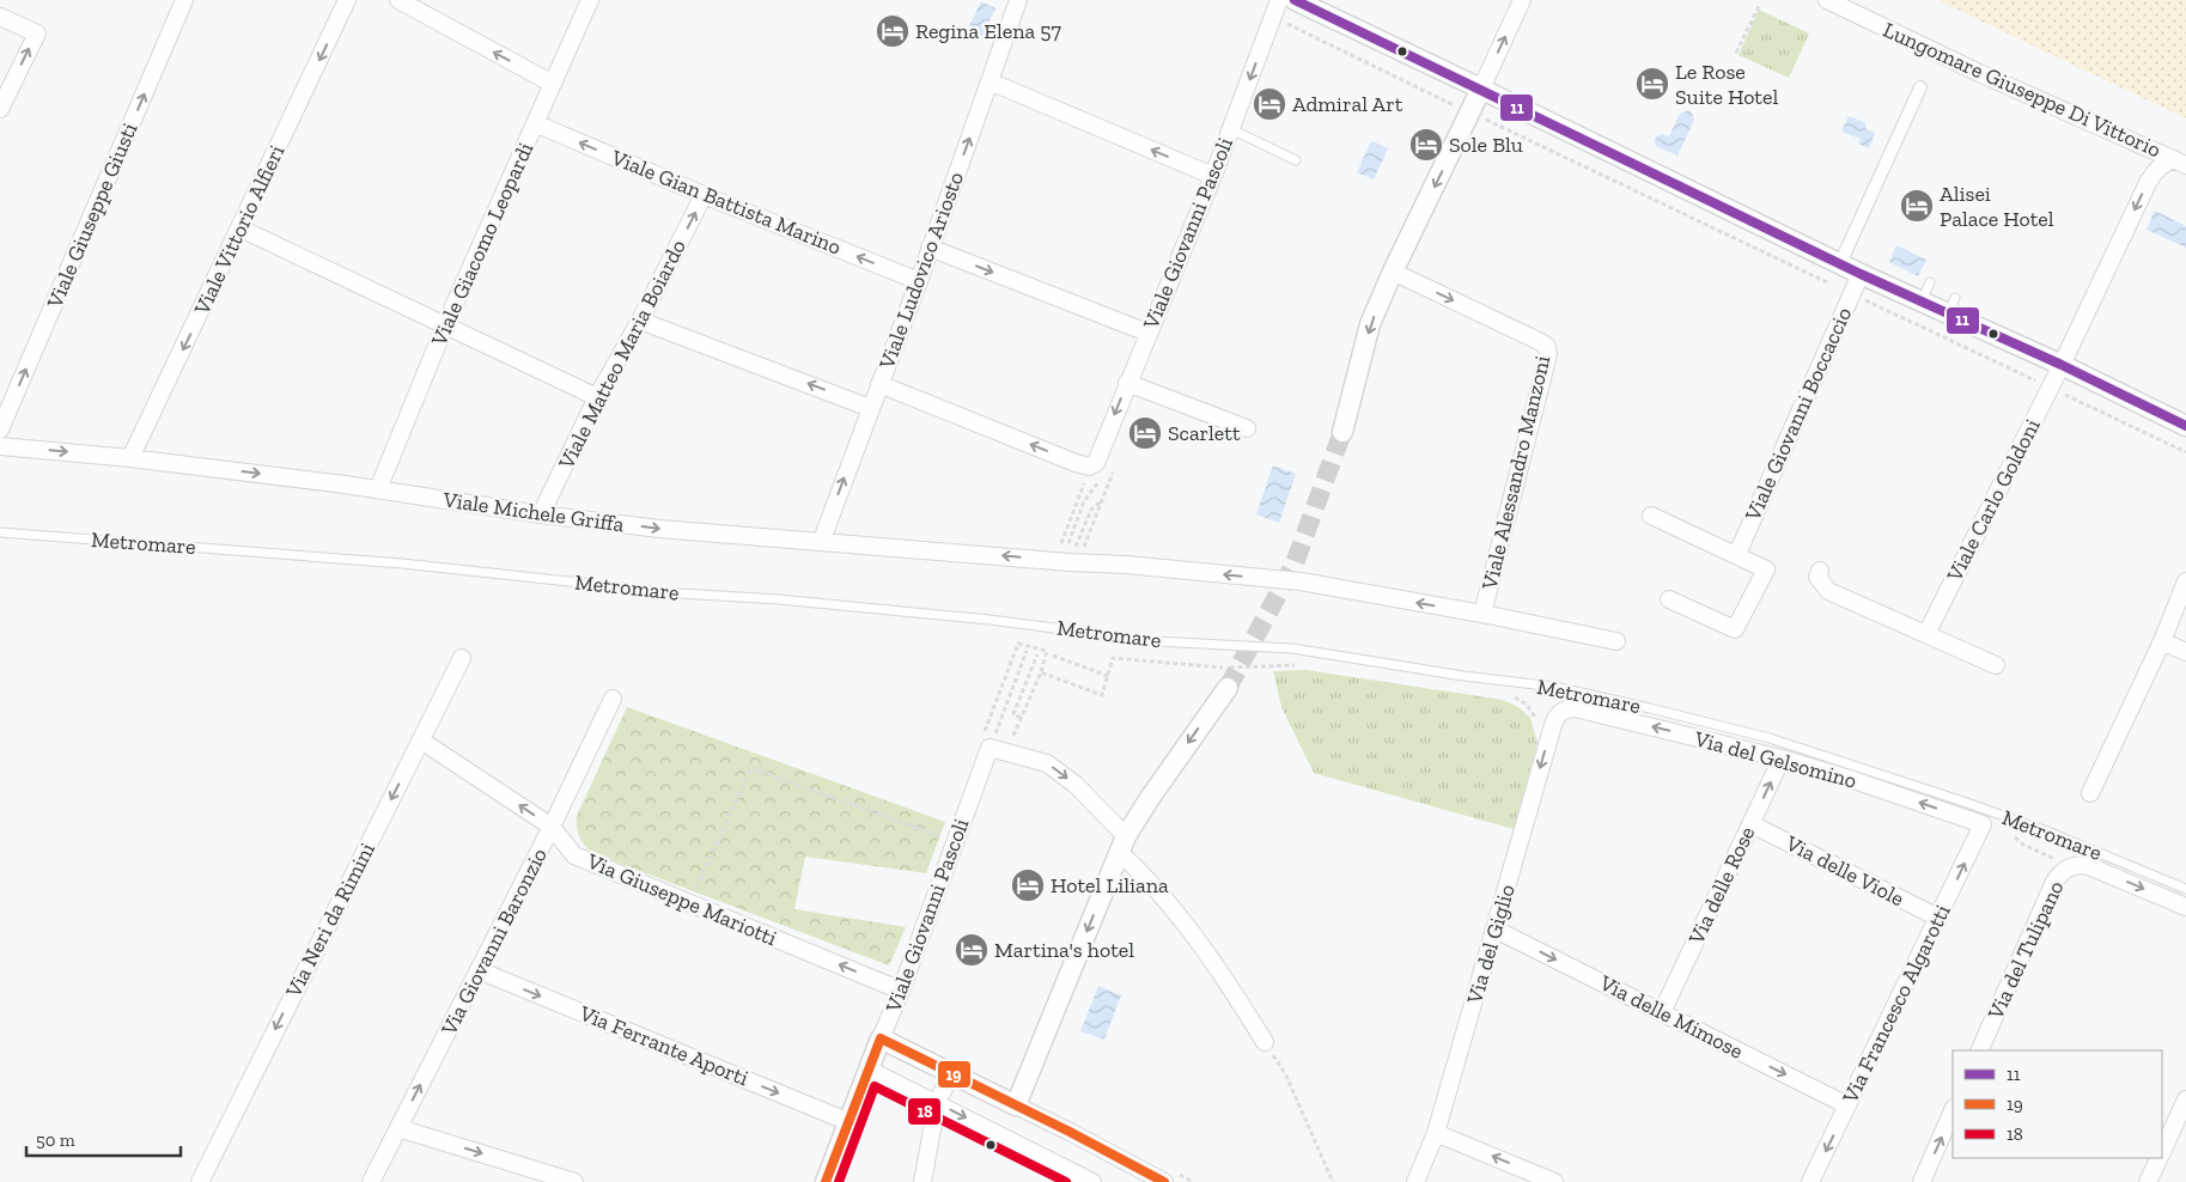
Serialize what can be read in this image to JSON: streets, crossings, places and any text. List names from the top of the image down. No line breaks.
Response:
{"streets":{"street":["Lungomare Giuseppe Di Vittorio","Viale Gian Battista Marino","Viale Giuseppe Giusti","Viale Vittorio Alfieri","Viale Giovanni Pascoli","Viale Giacomo Leopardi","Viale Ludovico Ariosto","Viale Matteo Maria Boiardo","Viale Giovanni Boccaccio","Viale Alessandro Manzoni","Viale Carlo Goldoni","Viale Michele Griffa","Via del Gelsomino","Via delle Viole","Via delle Rose","Via Giuseppe Mariotti","Via Neri da Rimini","Via Giovanni Baronzio","Via del Giglio","Via del Tulipano","Via Francesco Algarotti","Via delle Mimose","Via Ferrante Aporti"],"lane":["Metromare"]},"crossings":[["Lungomare Giuseppe Di Vittorio","Viale Carlo Goldoni"],["Viale Gian Battista Marino","Viale Giacomo Leopardi"],["Viale Gian Battista Marino","Viale Ludovico Ariosto"],["Viale Gian Battista Marino","Viale Matteo Maria Boiardo"],["Viale Vittorio Alfieri","Viale Michele Griffa"],["Viale Giovanni Pascoli","Via Giuseppe Mariotti"],["Viale Giovanni Pascoli","Via Ferrante Aporti"],["Viale Giacomo Leopardi","Viale Michele Griffa"],["Viale Ludovico Ariosto","Viale Michele Griffa"],["Viale Matteo Maria Boiardo","Viale Michele Griffa"],["Viale Alessandro Manzoni","Viale Michele Griffa"],["Via del Gelsomino","Via delle Rose"],["Via del Gelsomino","Via del Giglio"],["Via del Gelsomino","Via Francesco Algarotti"],["Via delle Viole","Via delle Rose"],["Via delle Viole","Via Francesco Algarotti"],["Via delle Rose","Via delle Mimose"],["Via Giuseppe Mariotti","Via Neri da Rimini"],["Via Giuseppe Mariotti","Via Giovanni Baronzio"],["Via Giovanni Baronzio","Via Ferrante Aporti"],["Via del Giglio","Via delle Mimose"],["Via Francesco Algarotti","Via delle Mimose"]],"one_way":["Viale Giuseppe Giusti","Viale Vittorio Alfieri","Viale Ludovico Ariosto","Viale Matteo Maria Boiardo","Viale Carlo Goldoni","Via del Gelsomino","Via Giuseppe Mariotti","Via Neri da Rimini","Via del Giglio","Via del Tulipano","Via delle Mimose","Via Ferrante Aporti"],"places":{"hotel":["Regina Elena 57","Le Rose Suite Hotel","Admiral Art","Sole Blu","Alisei Palace Hotel","Scarlett","Hotel Liliana","Martina's hotel"]},"lines":["transit line 11","transit line 19","transit line 18"],"legend":["11","19","18"],"scale_bar":"50 m"}
